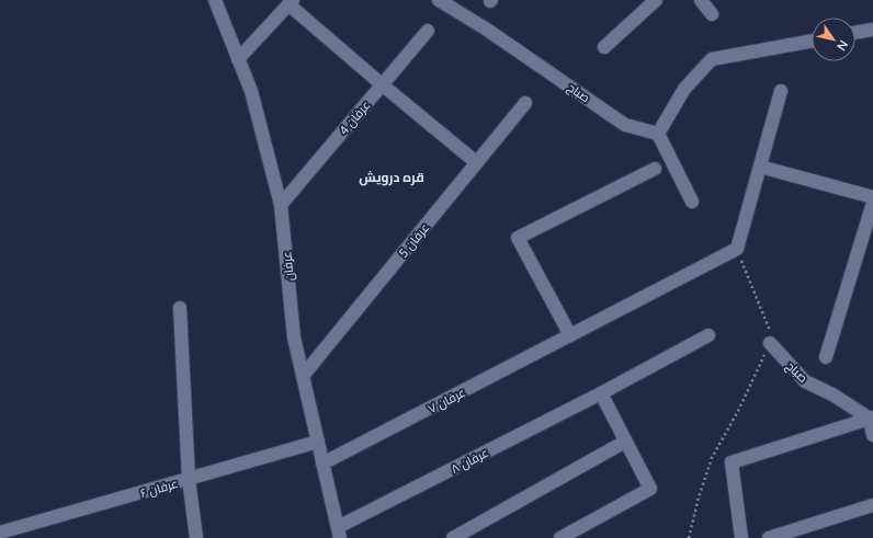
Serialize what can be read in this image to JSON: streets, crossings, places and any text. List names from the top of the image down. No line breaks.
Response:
{"streets":{"street":["صباح","عرفان 4","عرفان 5","عرفان","عرفان ۷","عرفان ۸","عرفان ۶"]},"crossings":[["عرفان 4","عرفان"],["عرفان 5","عرفان"],["عرفان","عرفان ۷"],["عرفان","عرفان ۸"],["عرفان","عرفان ۶"]],"districts":["قره درویش"],"north":"bottom right"}
